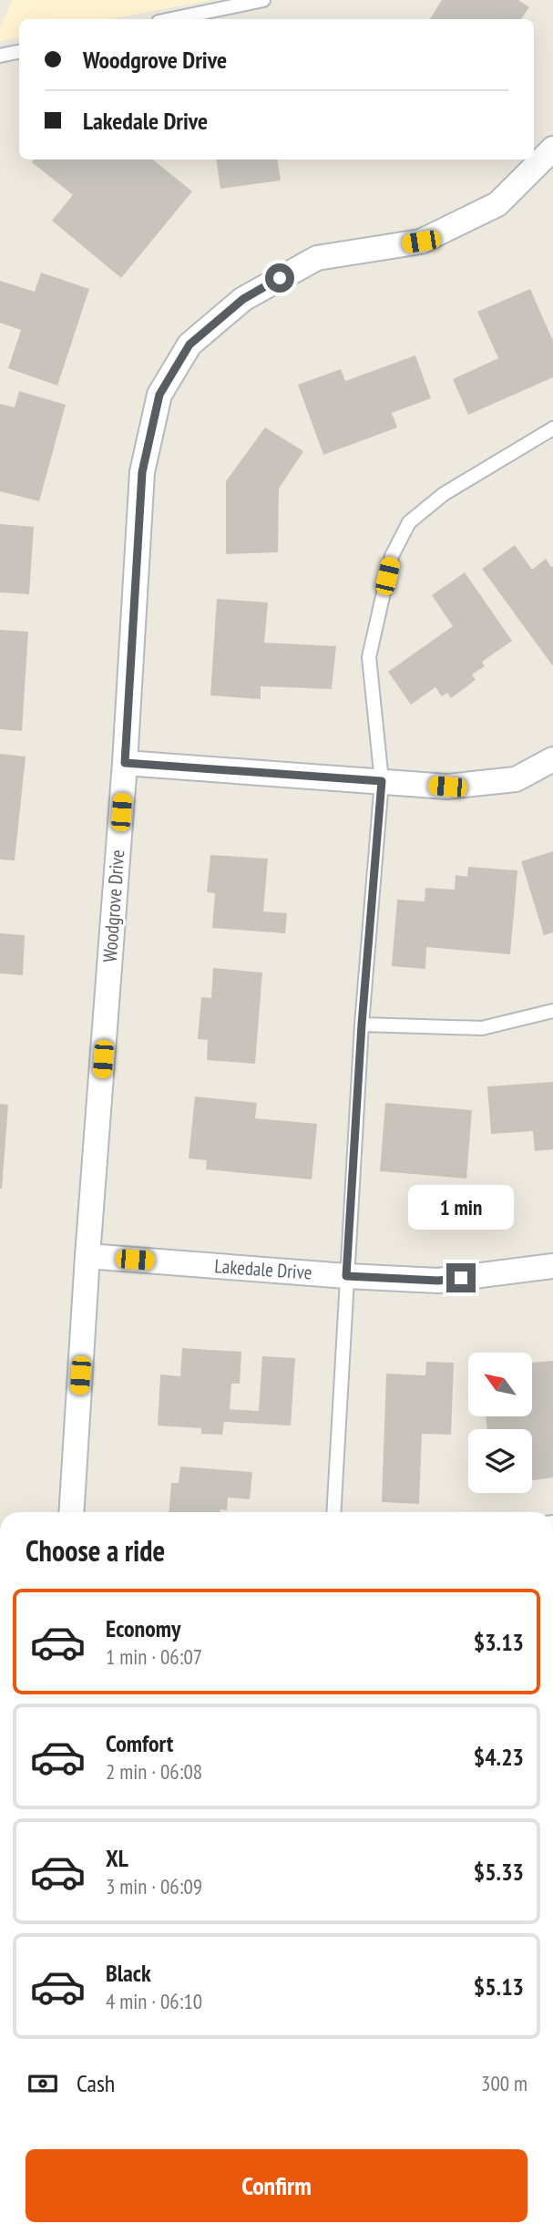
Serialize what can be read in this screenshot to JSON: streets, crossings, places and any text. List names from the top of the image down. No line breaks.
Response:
{"streets":{"street":["Woodgrove Drive","Lakedale Drive"]},"crossings":[["Woodgrove Drive","Lakedale Drive"]],"north":"top left","page":{"banner":["Woodgrove Drive","Lakedale Drive"],"bubble":"1 min","heading":"Choose a ride","list":[{"name":"Economy","note":"1 min · 06:07","value":"$3.13"},{"name":"Comfort","note":"2 min · 06:08","value":"$4.23"},{"name":"XL","note":"3 min · 06:09","value":"$5.33"},{"name":"Black","note":"4 min · 06:10","value":"$5.13"}],"pay":["Cash","300 m"],"buttons":"Confirm"}}
